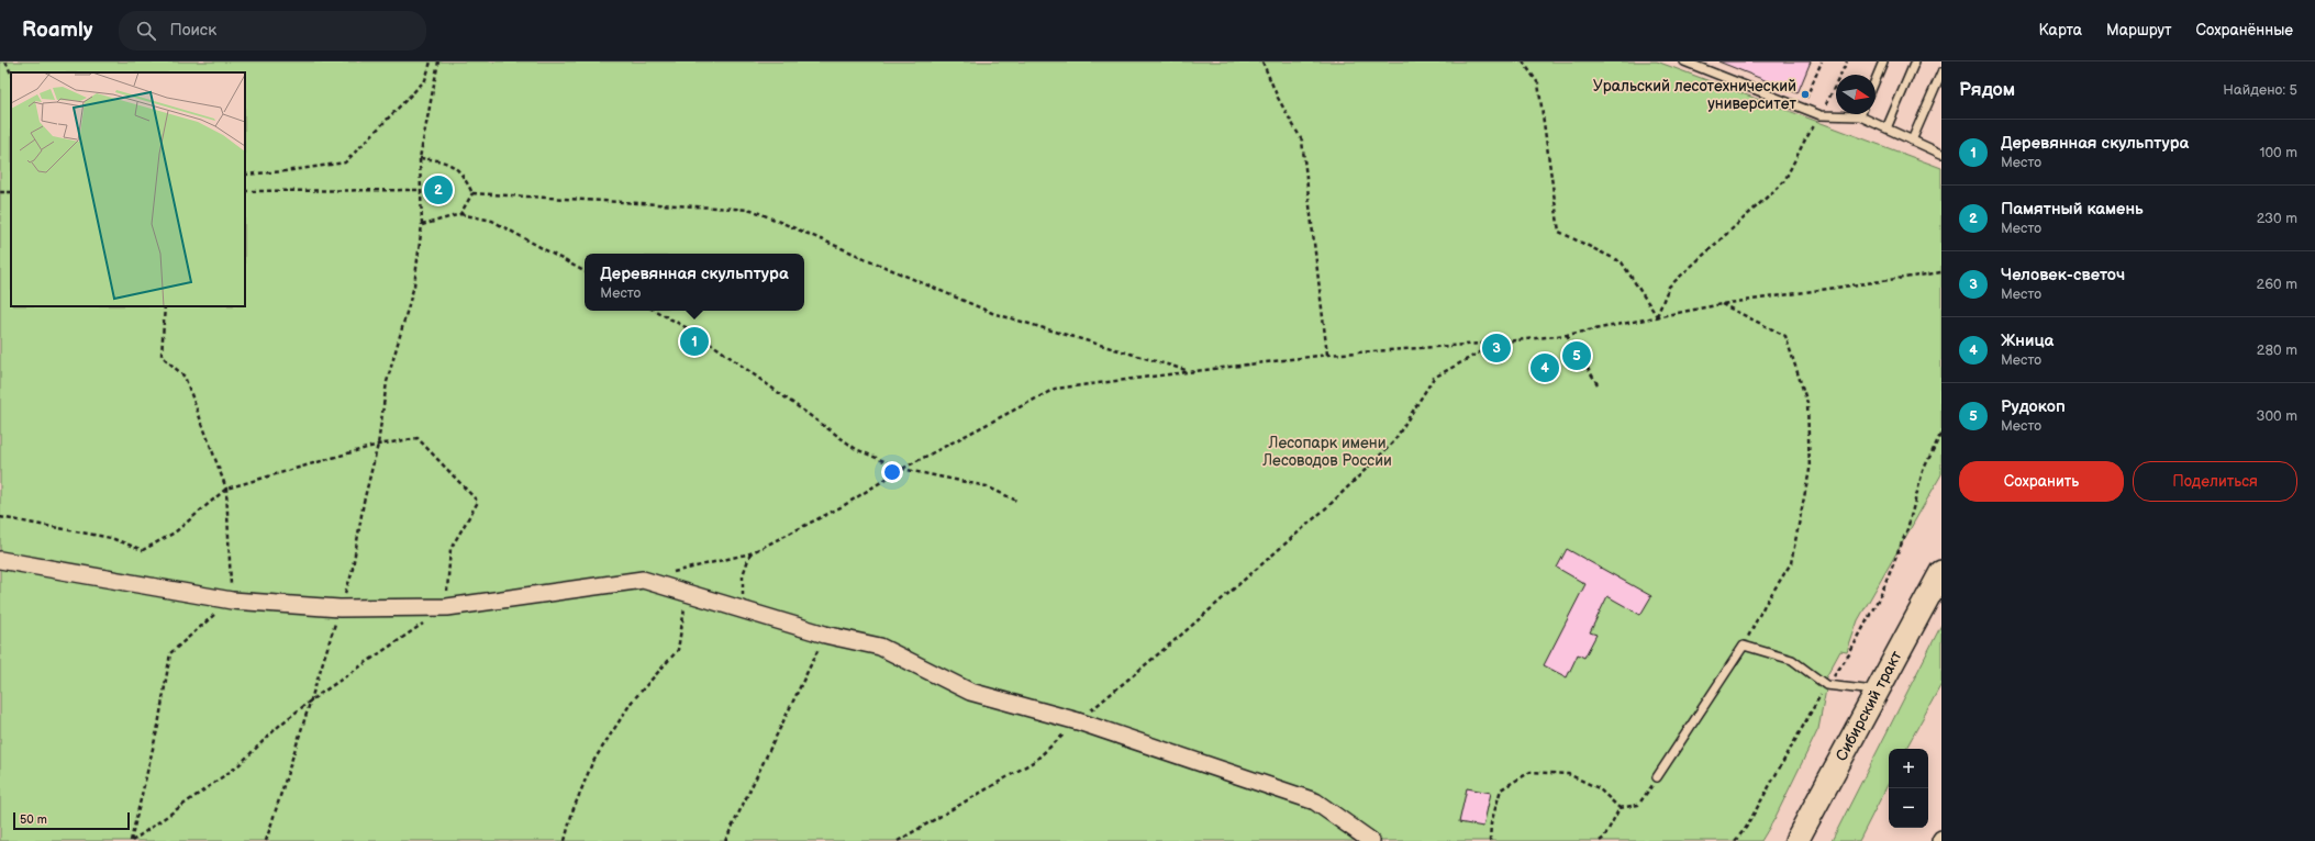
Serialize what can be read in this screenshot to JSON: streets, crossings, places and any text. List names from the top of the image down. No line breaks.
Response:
{"streets":{"main road":["Сибирский тракт"]},"parks":["Лесопарк имени Лесоводов России"],"places":["Уральский лесотехнический университет"],"scale_bar":"50 m","north":"right","page":{"header":"Roamly","search":"Поиск","nav":["Карта","Маршрут","Сохранённые"],"heading":["Рядом","Найдено: 5"],"list":[{"mark":"1","name":"Деревянная скульптура","note":"Место","value":"100 m"},{"mark":"2","name":"Памятный камень","note":"Место","value":"230 m"},{"mark":"3","name":"Человек-светоч","note":"Место","value":"260 m"},{"mark":"4","name":"Жница","note":"Место","value":"280 m"},{"mark":"5","name":"Рудокоп","note":"Место","value":"300 m"}],"pins":["2","1","3","5","4"],"popup":["Деревянная скульптура","Место"],"buttons":["Сохранить","Поделиться"],"map_buttons":["+","−"],"scale":"50 m"}}
